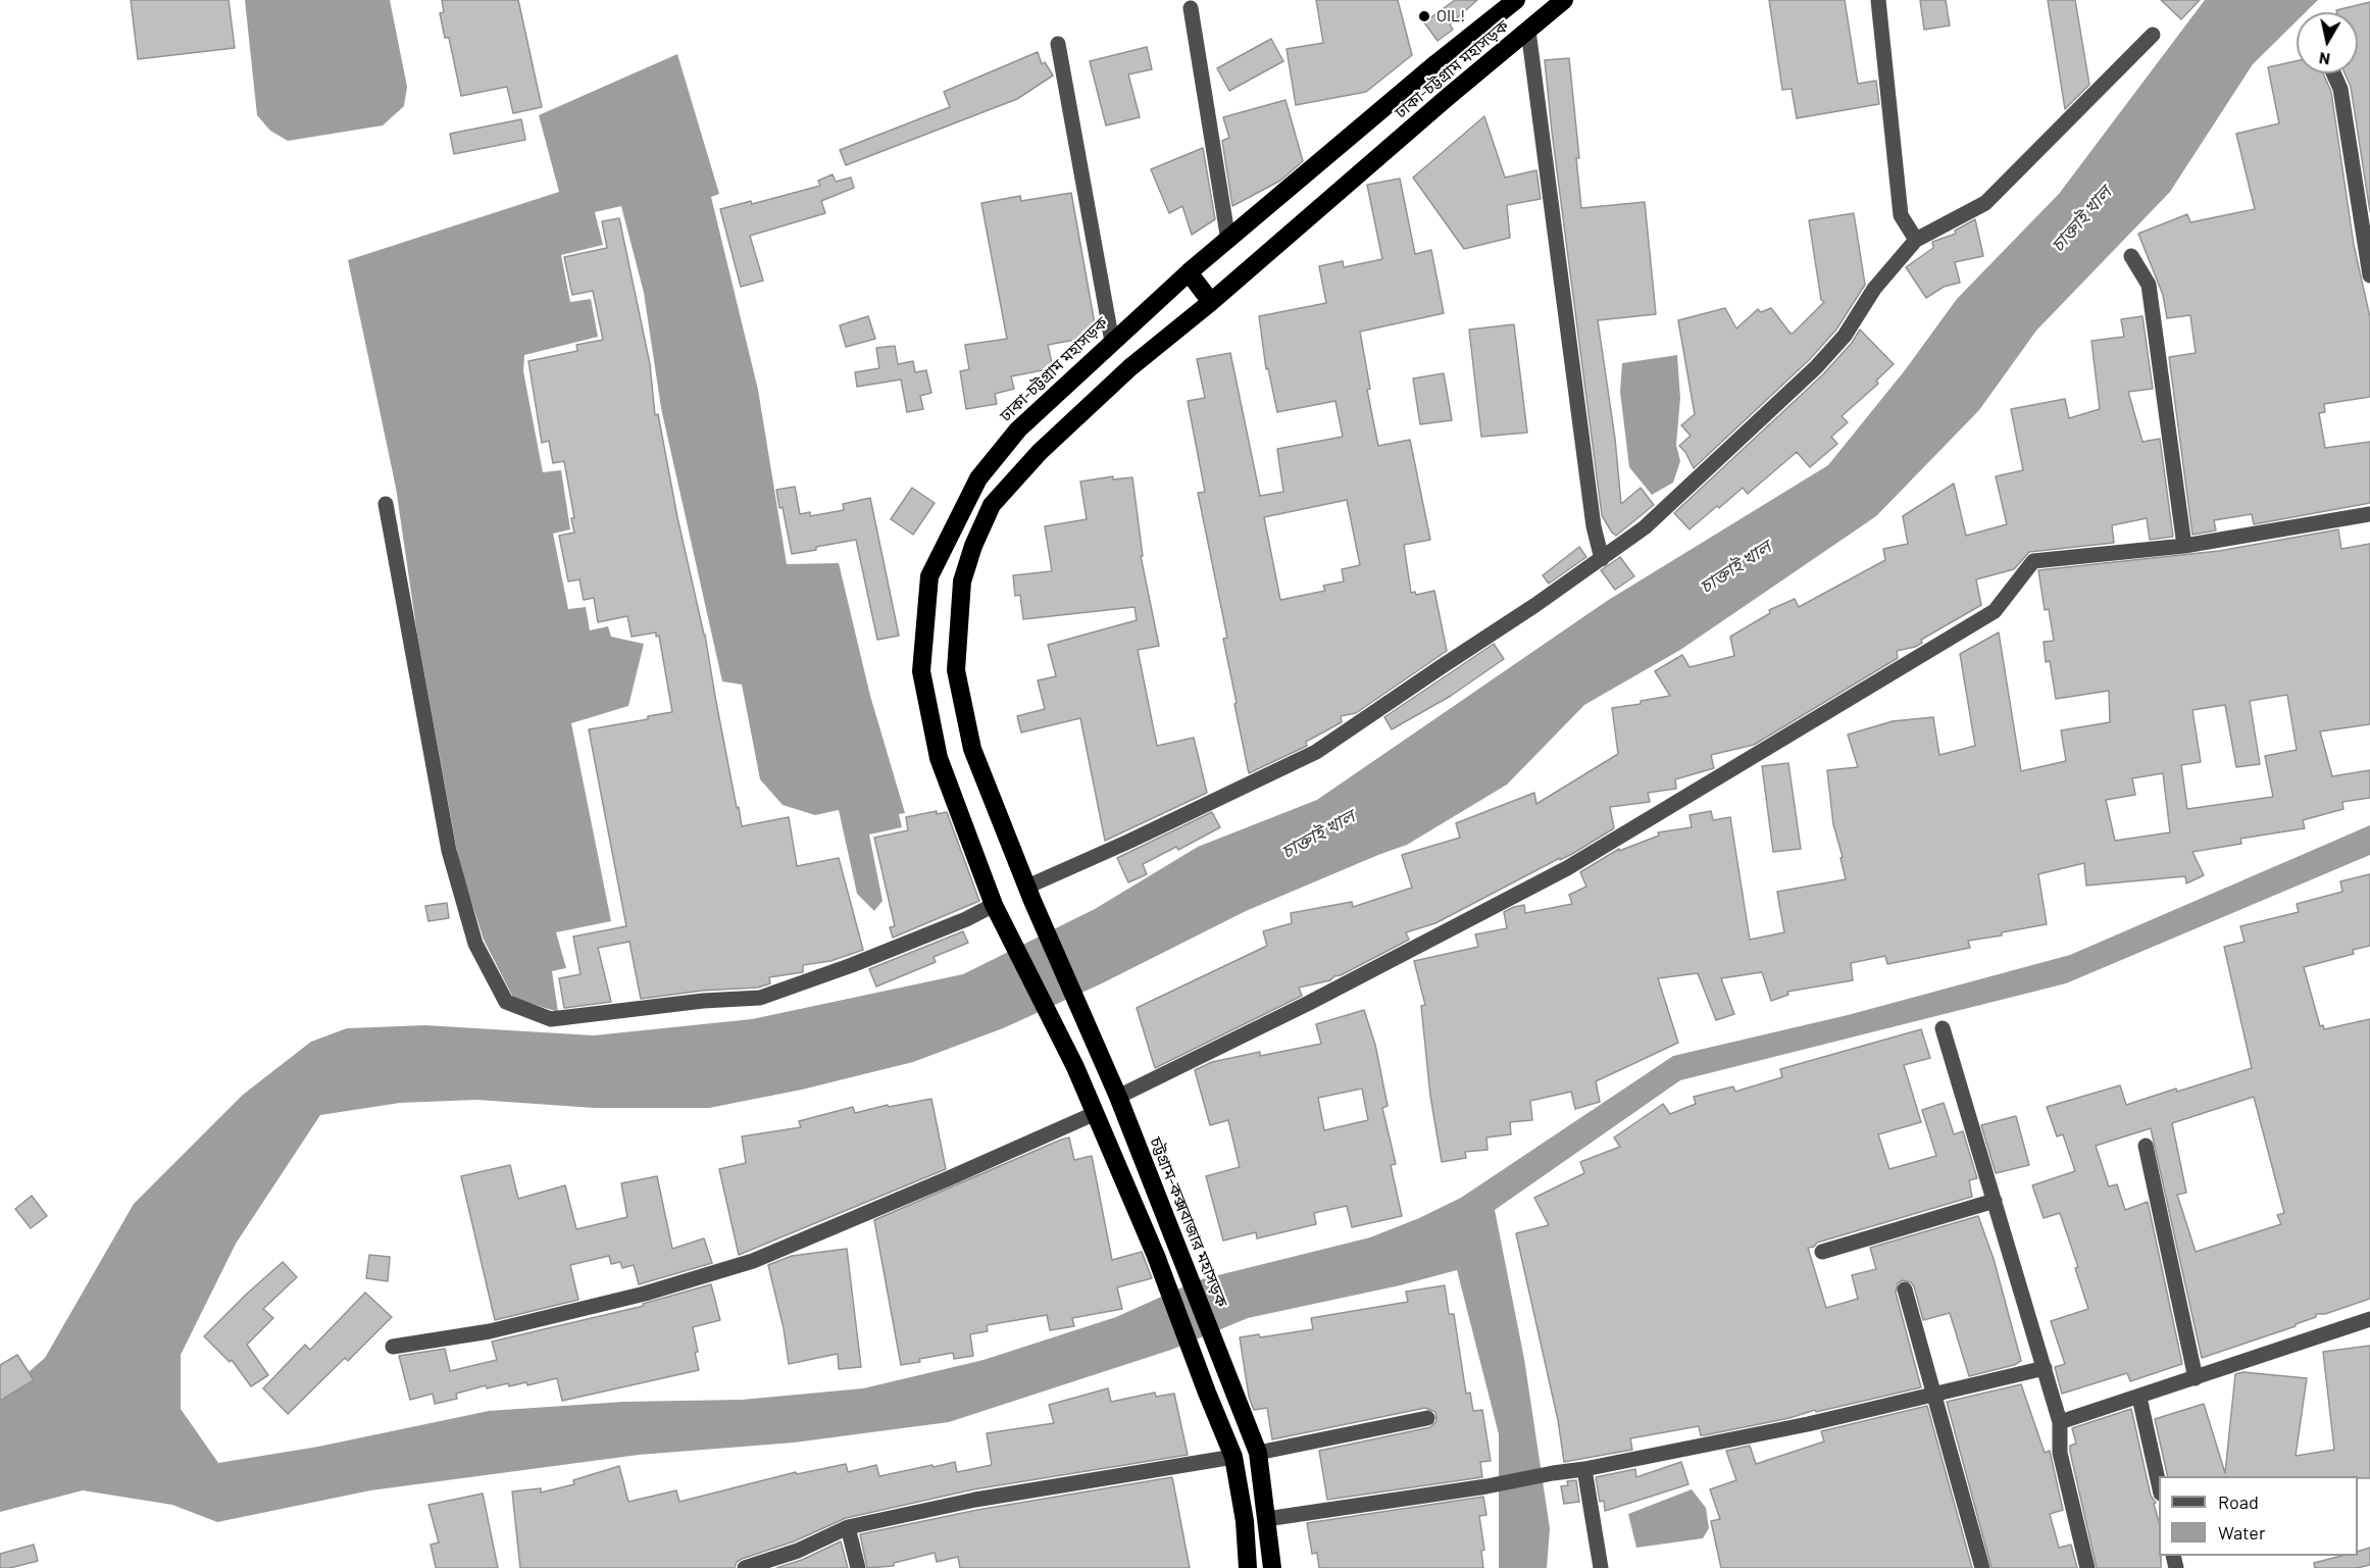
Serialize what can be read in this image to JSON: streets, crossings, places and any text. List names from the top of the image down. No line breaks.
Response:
{"streets":{"highway":["ঢাকা-চট্টগ্রাম মহাসড়ক","চট্টগ্রাম-কক্সবাজার মহাসড়ক"]},"crossings":[["ঢাকা-চট্টগ্রাম মহাসড়ক","চট্টগ্রাম-কক্সবাজার মহাসড়ক"]],"water":["চাক্তাই খাল"],"places":["OIL!"],"legend":["Road","Water"],"north":"bottom"}
